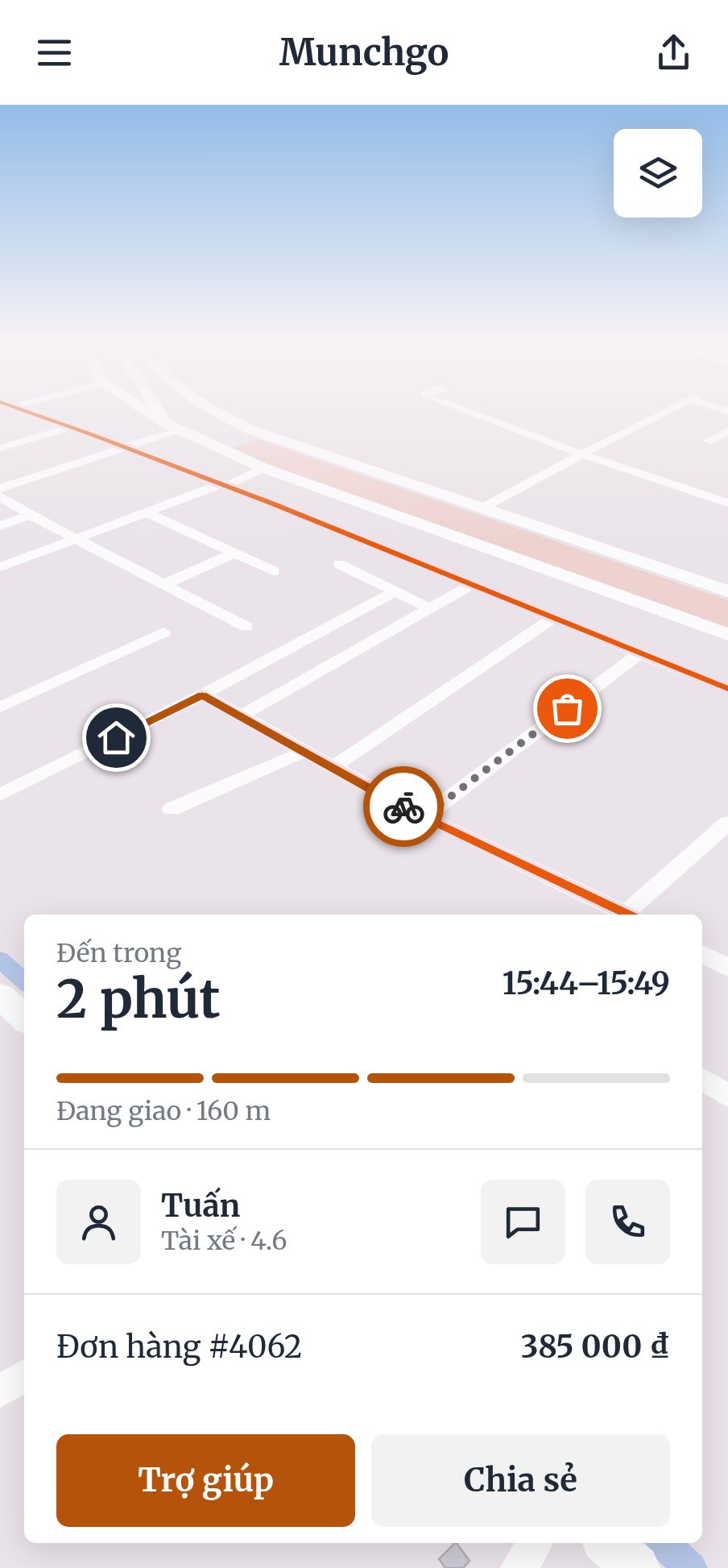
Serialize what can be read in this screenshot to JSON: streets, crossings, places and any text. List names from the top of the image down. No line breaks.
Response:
{"page":{"header":"Munchgo","heading":["2 phút","Đến trong","15:44–15:49"],"panel":["Tuấn","Tài xế · 4.6","Đơn hàng #4062","385 000 ₫"],"bar":"Đang giao · 160 m","buttons":["Trợ giúp","Chia sẻ"]}}
